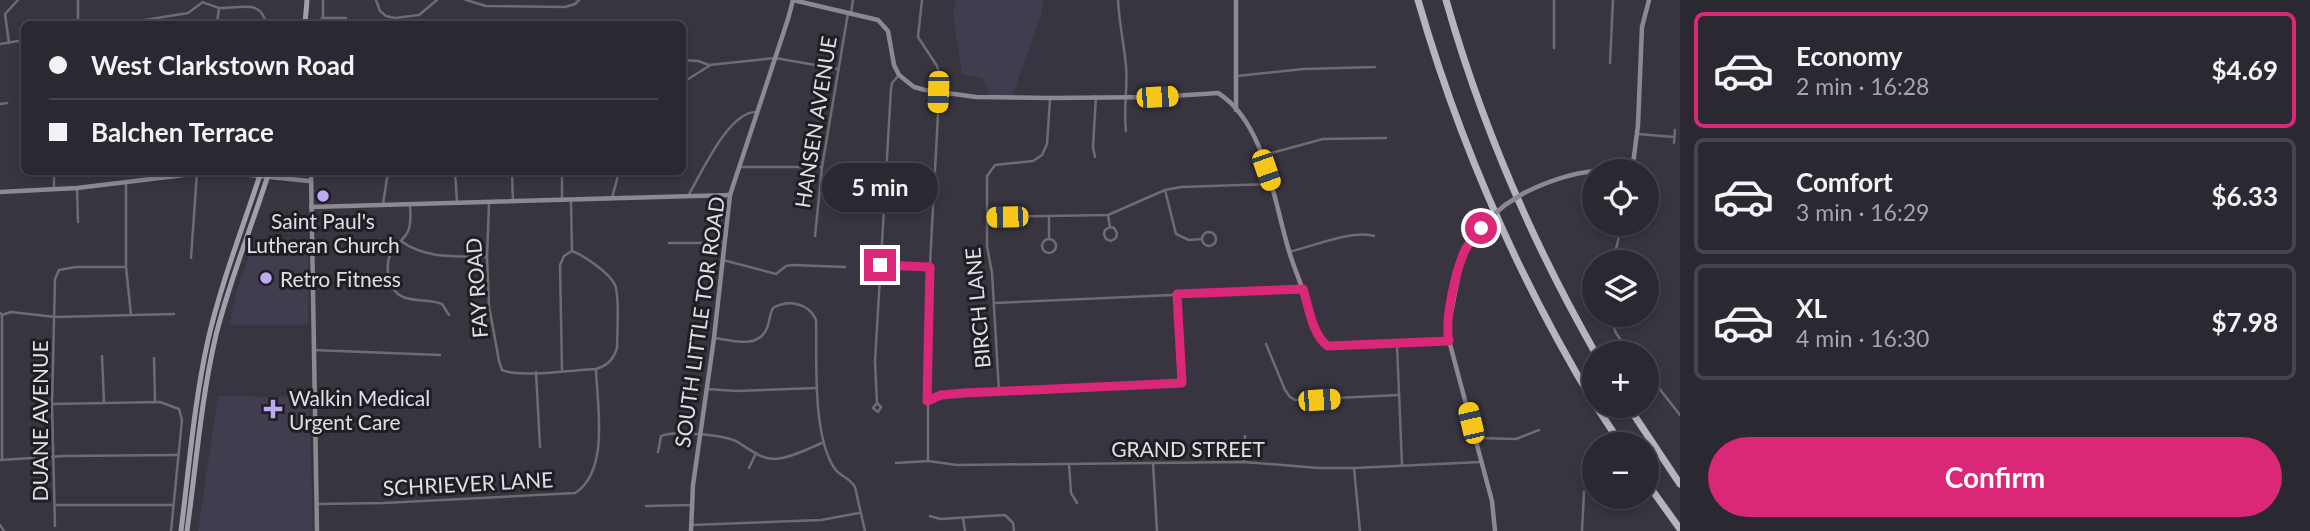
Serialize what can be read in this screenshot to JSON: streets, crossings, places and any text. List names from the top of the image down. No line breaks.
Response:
{"streets":{"street":["HANSEN AVENUE","FAY ROAD","BIRCH LANE","SOUTH LITTLE TOR ROAD","DUANE AVENUE","GRAND STREET","SCHRIEVER LANE"]},"places":{"other":["Saint Paul's Lutheran Church","Retro Fitness"],"health":["Walkin Medical Urgent Care"]},"page":{"list":[{"name":"Economy","note":"2 min · 16:28","value":"$4.69"},{"name":"Comfort","note":"3 min · 16:29","value":"$6.33"},{"name":"XL","note":"4 min · 16:30","value":"$7.98"}],"banner":["West Clarkstown Road","Balchen Terrace"],"map_buttons":["+","−"],"bubble":"5 min","buttons":"Confirm"}}
